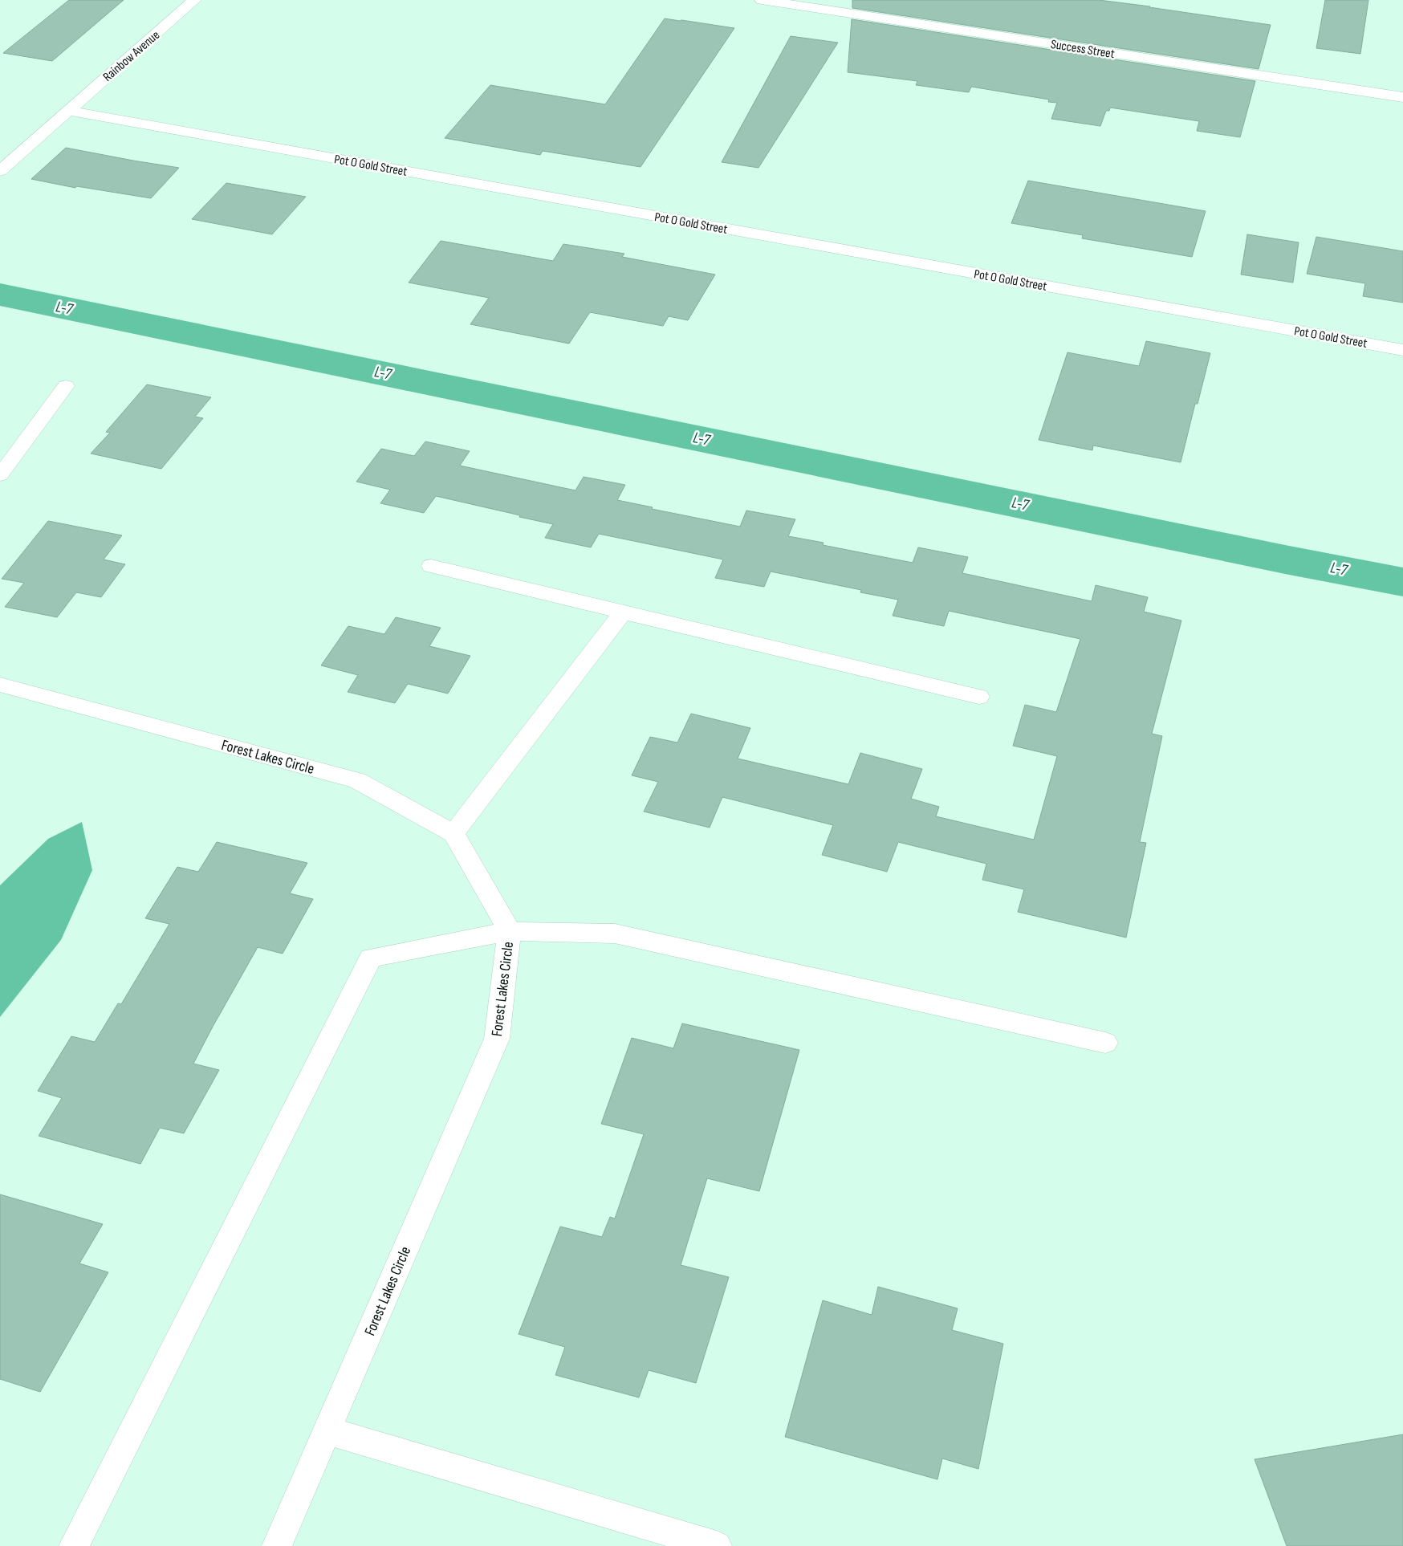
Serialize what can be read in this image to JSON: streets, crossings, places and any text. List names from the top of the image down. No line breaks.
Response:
{"streets":{"street":["Success Street","Rainbow Avenue","Pot O Gold Street","Forest Lakes Circle"]},"crossings":[["Rainbow Avenue","Pot O Gold Street"]],"water":["L-7"]}
